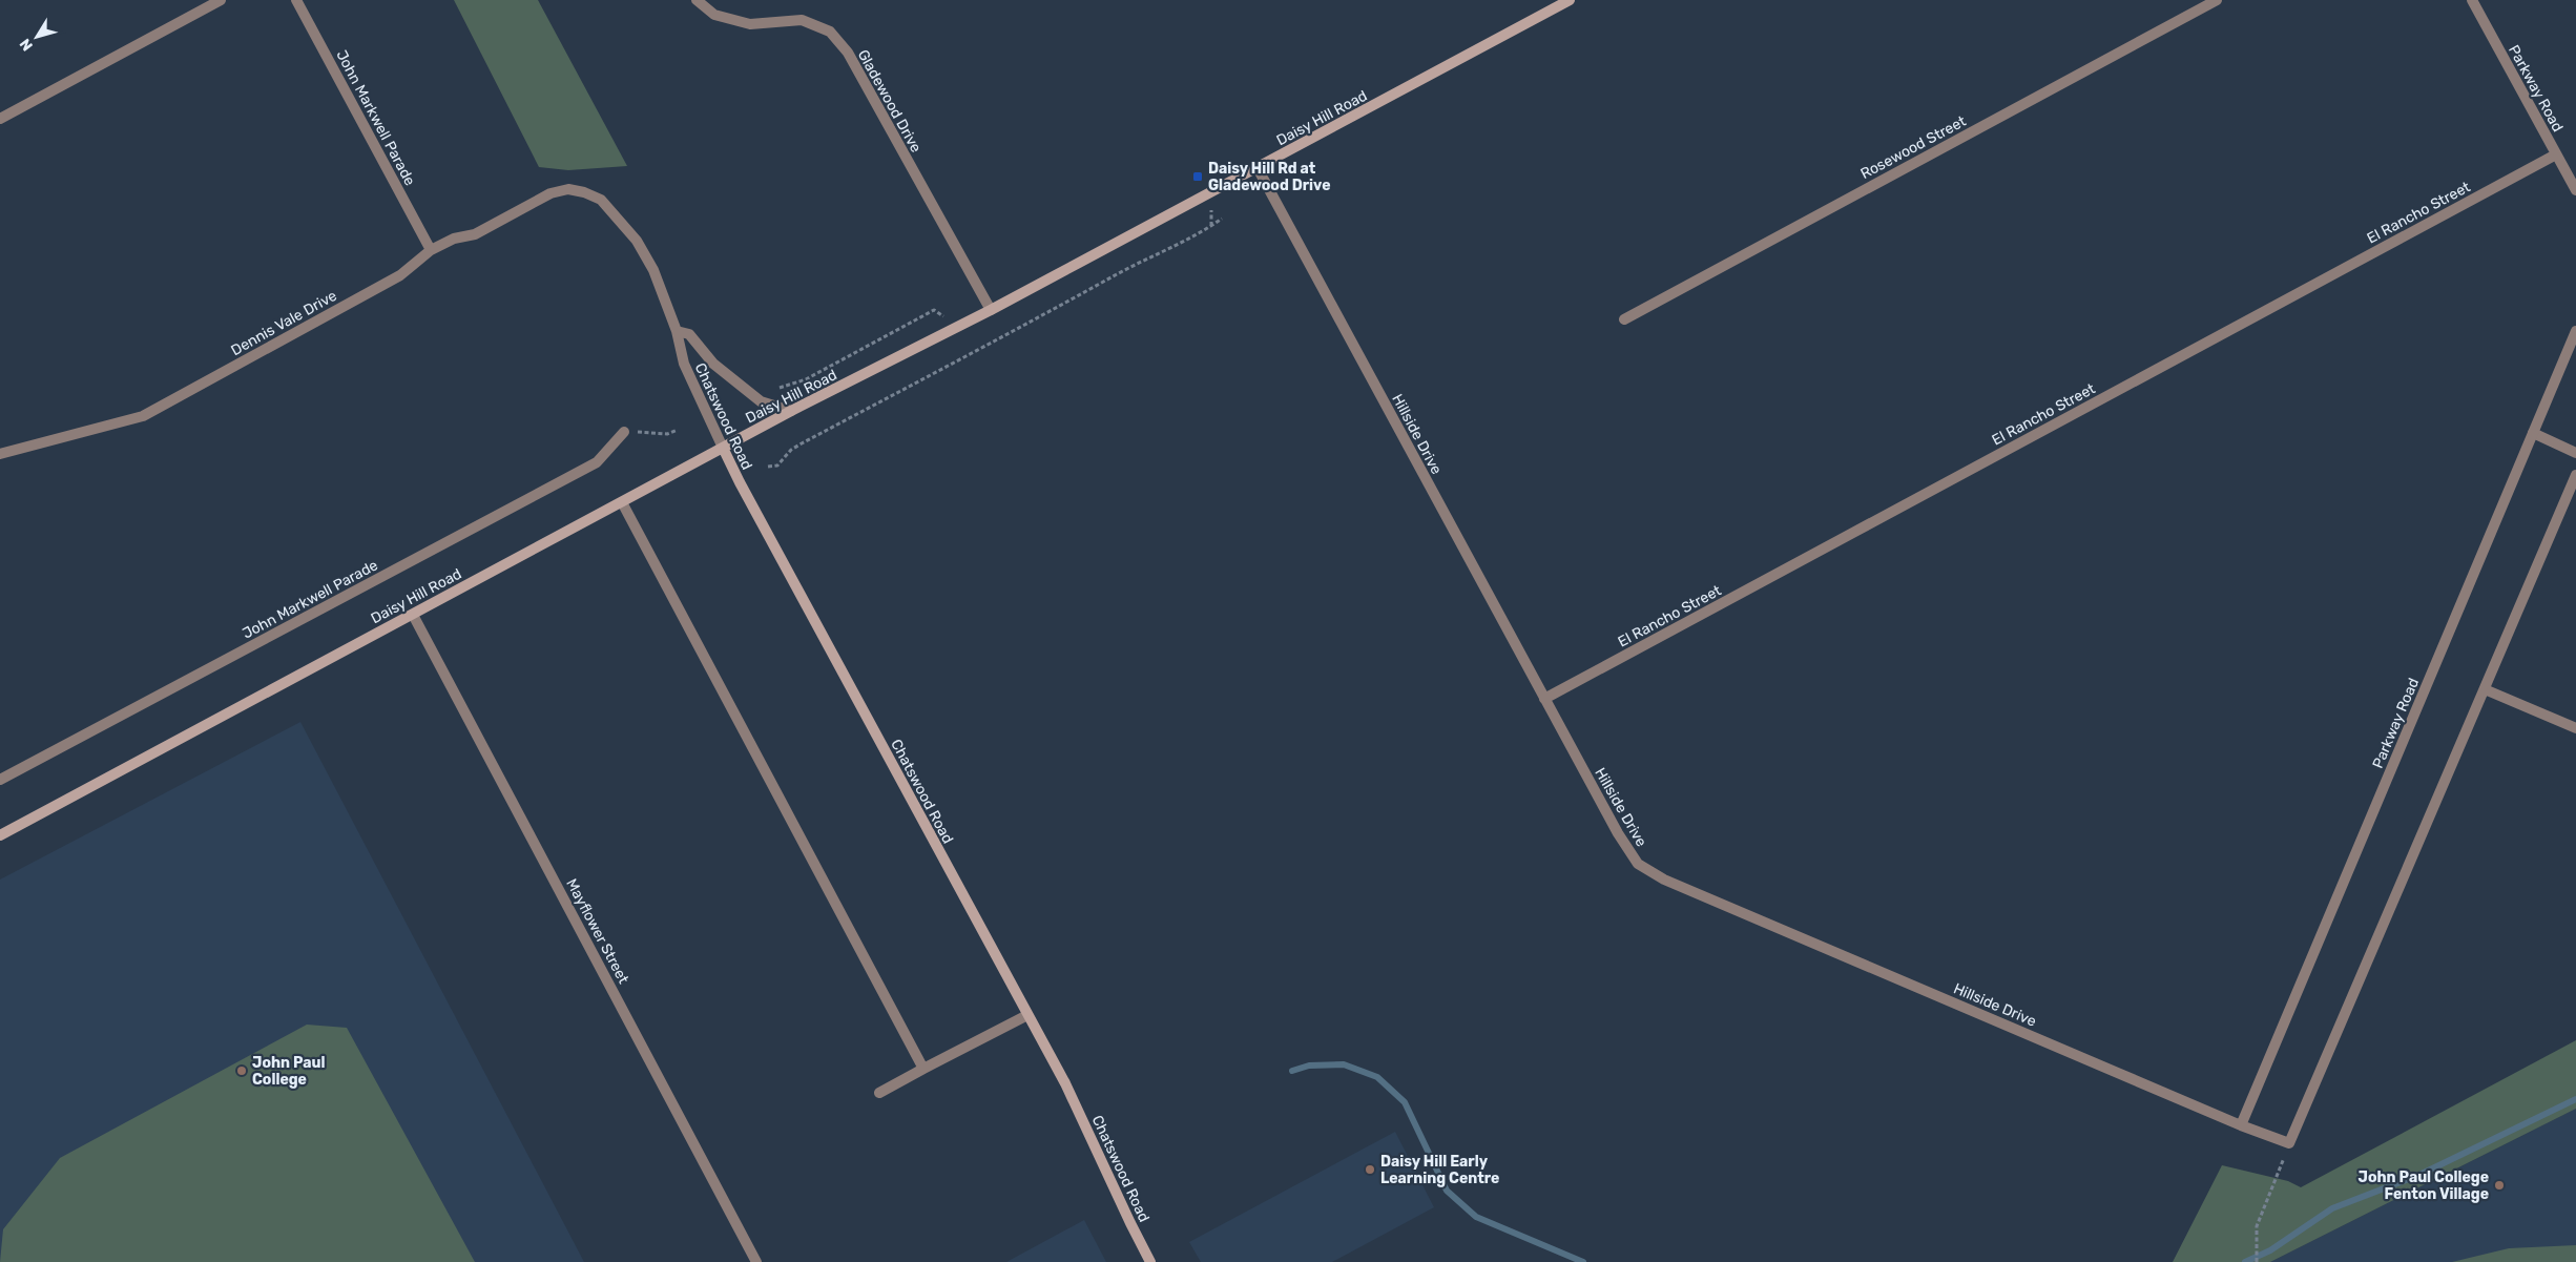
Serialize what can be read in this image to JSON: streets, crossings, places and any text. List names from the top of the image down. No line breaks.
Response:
{"streets":{"main road":["Daisy Hill Road","Chatswood Road"],"street":["Parkway Road","Gladewood Drive","John Markwell Parade","Rosewood Street","El Rancho Street","Dennis Vale Drive","Hillside Drive","Mayflower Street"]},"crossings":[["Parkway Road","El Rancho Street"],["Parkway Road","Hillside Drive"],["Gladewood Drive","Daisy Hill Road"],["John Markwell Parade","Dennis Vale Drive"],["Daisy Hill Road","Chatswood Road"],["Daisy Hill Road","Hillside Drive"],["Daisy Hill Road","Mayflower Street"],["El Rancho Street","Hillside Drive"],["Dennis Vale Drive","Chatswood Road"]],"places":{"transit":["Daisy Hill Rd at Gladewood Drive"],"other":["John Paul College","Daisy Hill Early Learning Centre","John Paul College Fenton Village"]},"north":"bottom left"}
